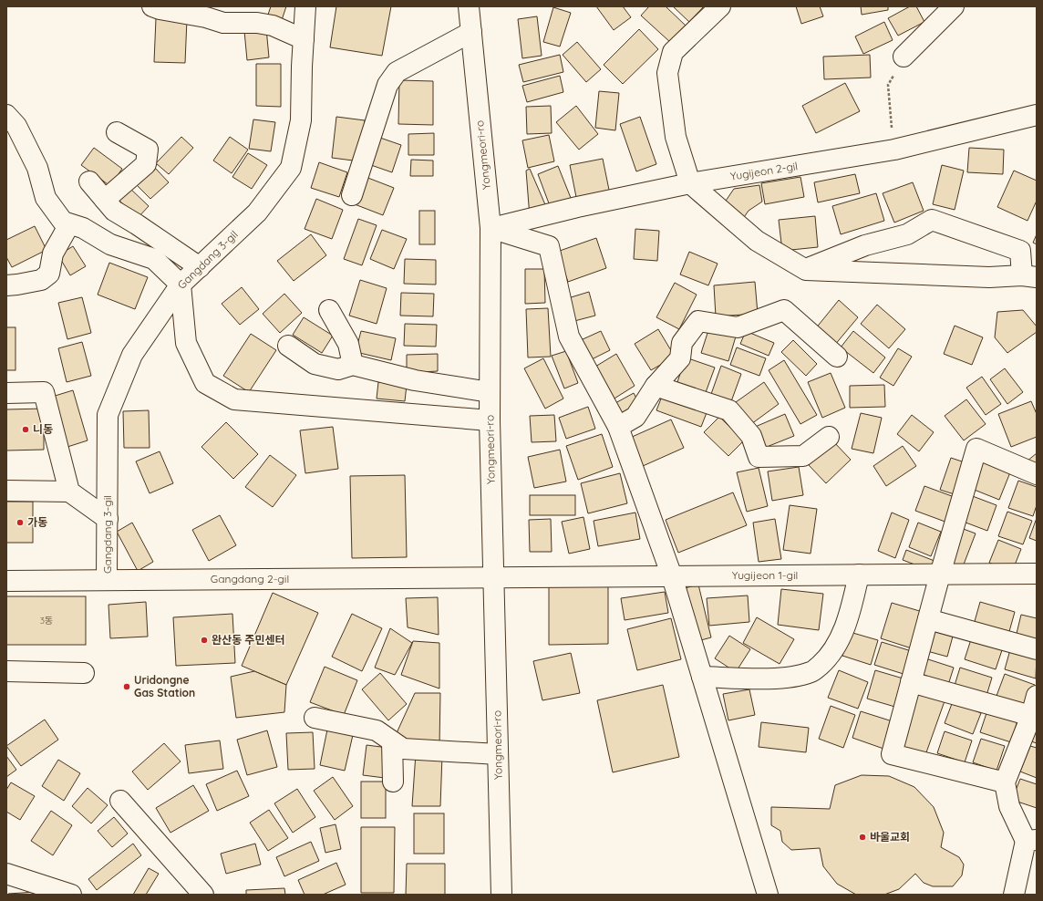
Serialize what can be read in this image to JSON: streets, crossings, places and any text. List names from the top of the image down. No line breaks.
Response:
{"streets":{"street":["Yongmeori-ro","Yugijeon 2-gil","Gangdang 3-gil","Yugijeon 1-gil","Gangdang 2-gil"]},"crossings":[["Yongmeori-ro","Yugijeon 2-gil"],["Yongmeori-ro","Yugijeon 1-gil"],["Yongmeori-ro","Gangdang 2-gil"],["Gangdang 3-gil","Gangdang 2-gil"],["Yugijeon 1-gil","Gangdang 2-gil"]],"places":["니동","가동","완산동 주민센터","Uridongne Gas Station","바울교회"],"house_numbers":["3동"]}
